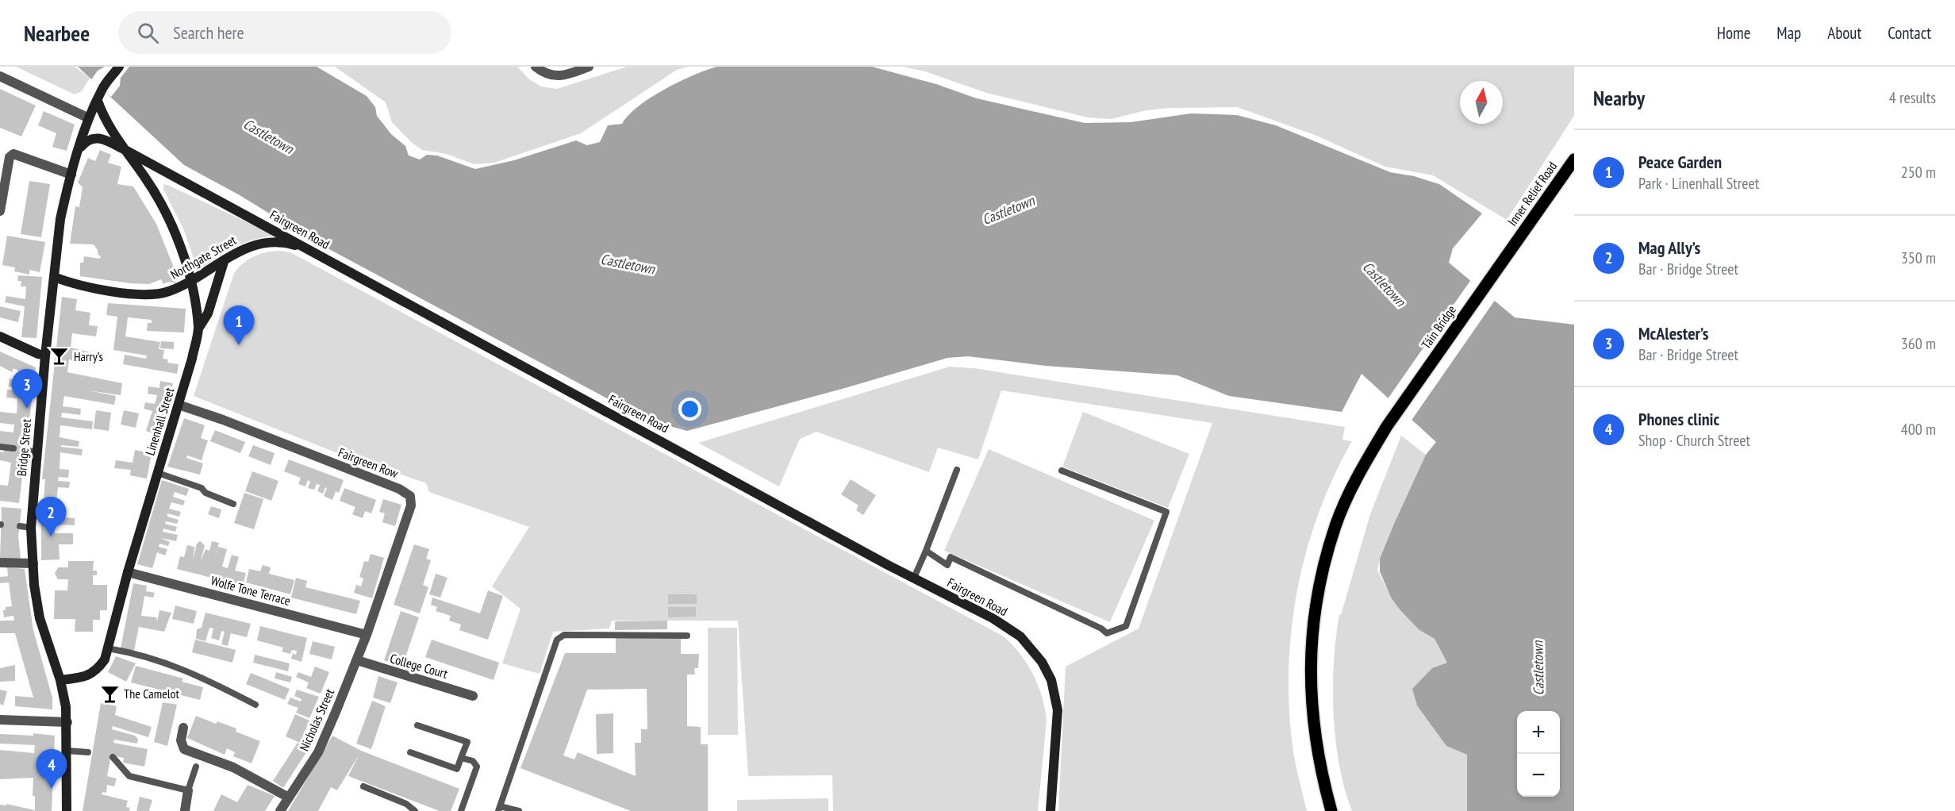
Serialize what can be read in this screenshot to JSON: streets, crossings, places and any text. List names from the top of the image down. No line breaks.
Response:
{"streets":{"main road":["Inner Relief Road","Fairgreen Road","Northgate Street","Táin Bridge","Linenhall Street","Bridge Street"],"street":["Fairgreen Row","Wolfe Tone Terrace","College Court","Nicholas Street"]},"crossings":[["Inner Relief Road","Táin Bridge"],["Fairgreen Road","Northgate Street"],["Fairgreen Road","Linenhall Street"],["Fairgreen Road","Bridge Street"],["Northgate Street","Linenhall Street"],["Northgate Street","Bridge Street"],["Linenhall Street","Bridge Street"],["Linenhall Street","Fairgreen Row"],["Linenhall Street","Wolfe Tone Terrace"],["Fairgreen Row","Wolfe Tone Terrace"],["Fairgreen Row","Nicholas Street"],["Wolfe Tone Terrace","Nicholas Street"],["College Court","Nicholas Street"]],"water":["Castletown"],"places":{"bar":["Harry’s","The Camelot"]},"north":"top","page":{"header":"Nearbee","search":"Search here","nav":["Home","Map","About","Contact"],"heading":["Nearby","4 results"],"list":[{"mark":"1","name":"Peace Garden","note":"Park · Linenhall Street","value":"250 m"},{"mark":"2","name":"Mag Ally’s","note":"Bar · Bridge Street","value":"350 m"},{"mark":"3","name":"McAlester’s","note":"Bar · Bridge Street","value":"360 m"},{"mark":"4","name":"Phones clinic","note":"Shop · Church Street","value":"400 m"}],"pins":["1","3","2","4"],"map_buttons":["+","−"]}}
